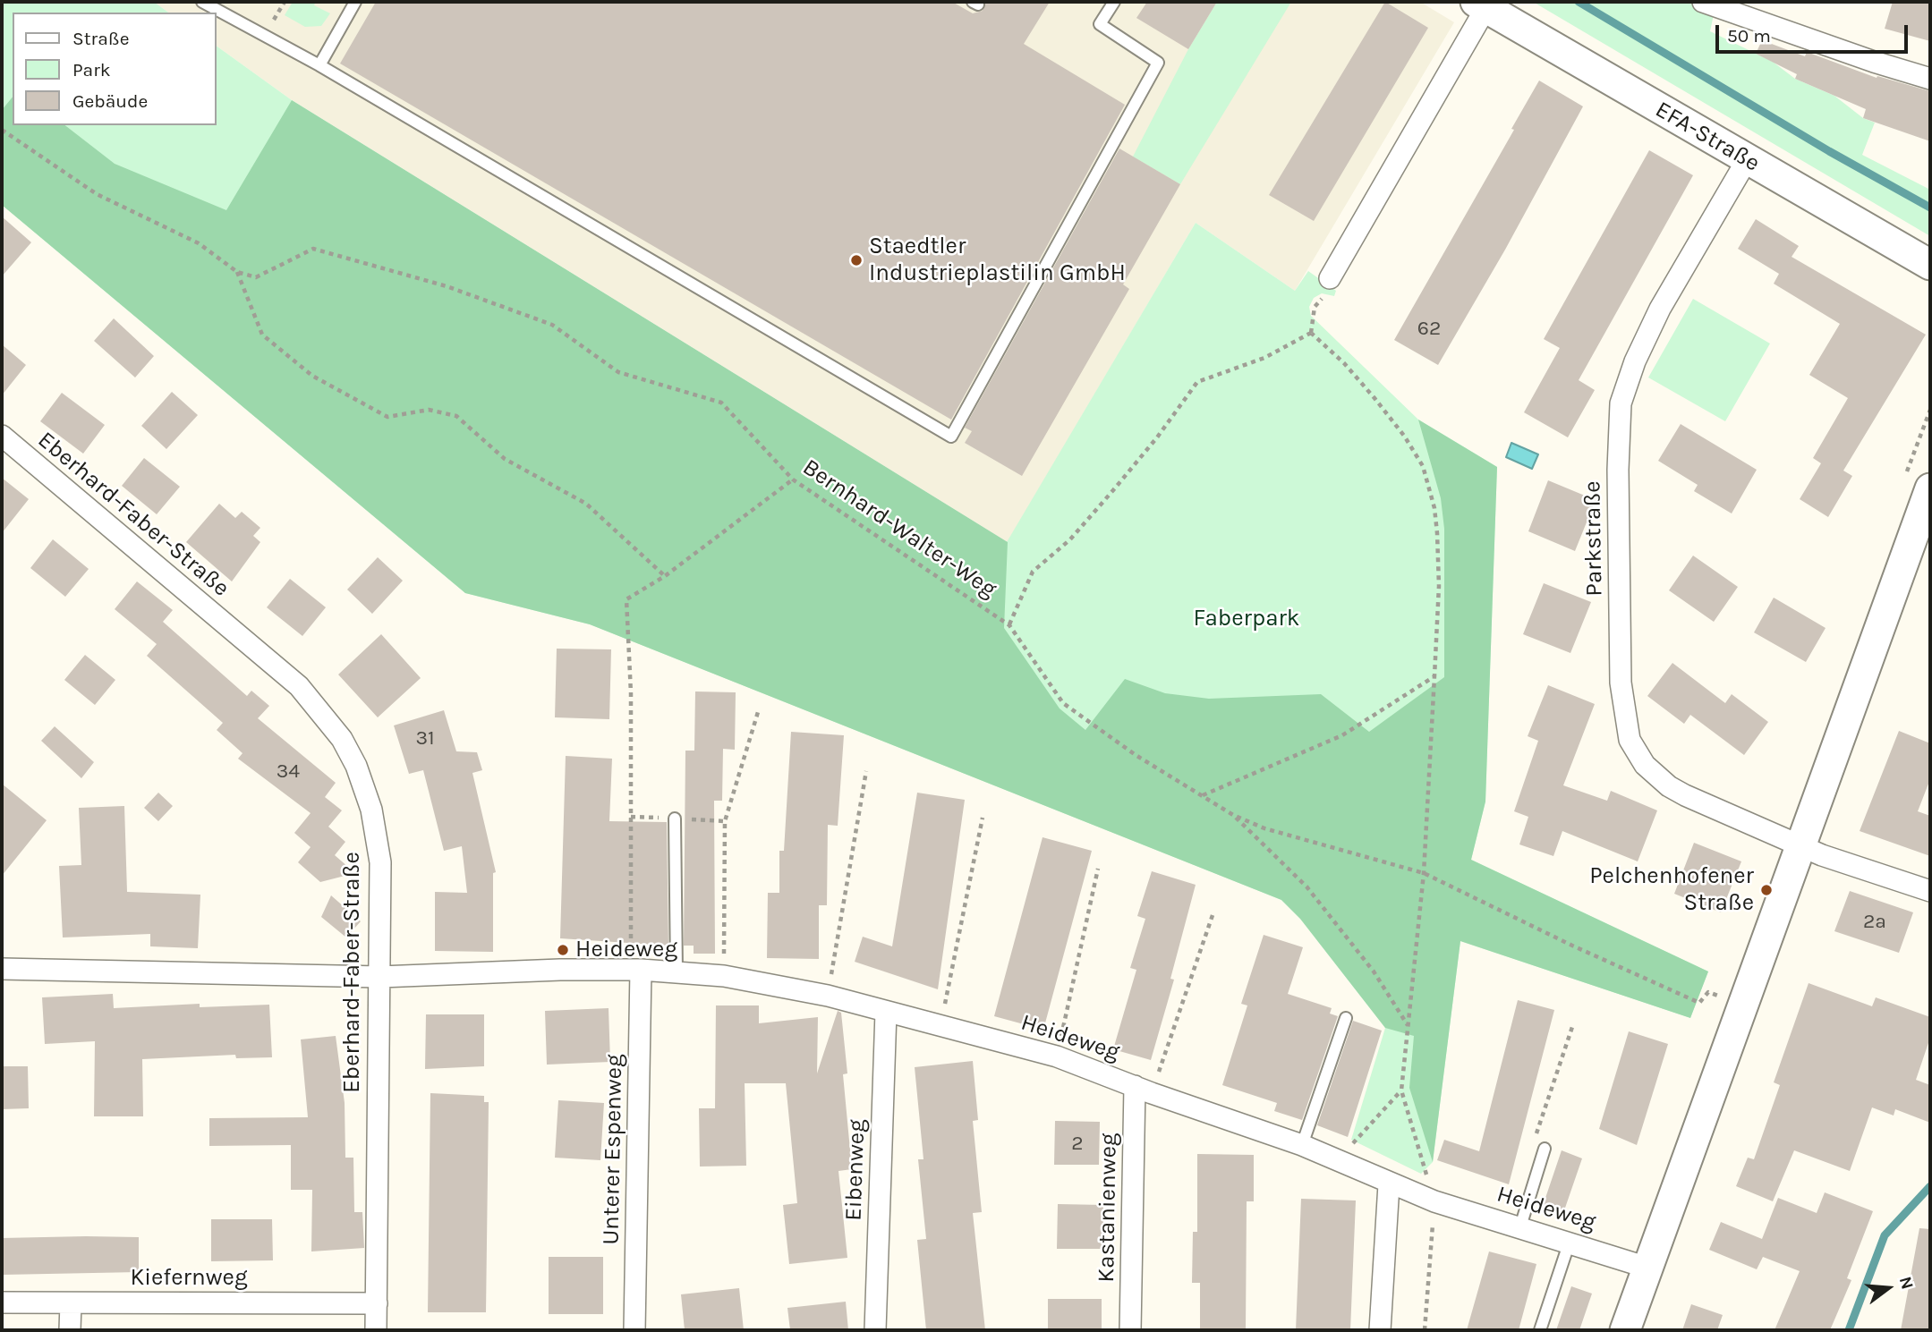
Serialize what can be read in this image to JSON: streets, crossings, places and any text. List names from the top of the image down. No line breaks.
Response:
{"streets":{"main road":["EFA-Straße"],"street":["Eberhard-Faber-Straße","Parkstraße","Heideweg","Unterer Espenweg","Eibenweg","Kastanienweg","Kiefernweg"],"path":["Bernhard-Walter-Weg"]},"crossings":[["EFA-Straße","Parkstraße"],["Eberhard-Faber-Straße","Heideweg"],["Eberhard-Faber-Straße","Kiefernweg"],["Heideweg","Unterer Espenweg"],["Heideweg","Eibenweg"],["Heideweg","Kastanienweg"]],"parks":["Faberpark"],"places":["Staedtler Industrieplastilin GmbH","Pelchenhofener Straße","Heideweg"],"house_numbers":["62","31","34","2a","2"],"legend":["Straße","Park","Gebäude"],"scale_bar":"50 m","north":"right"}
